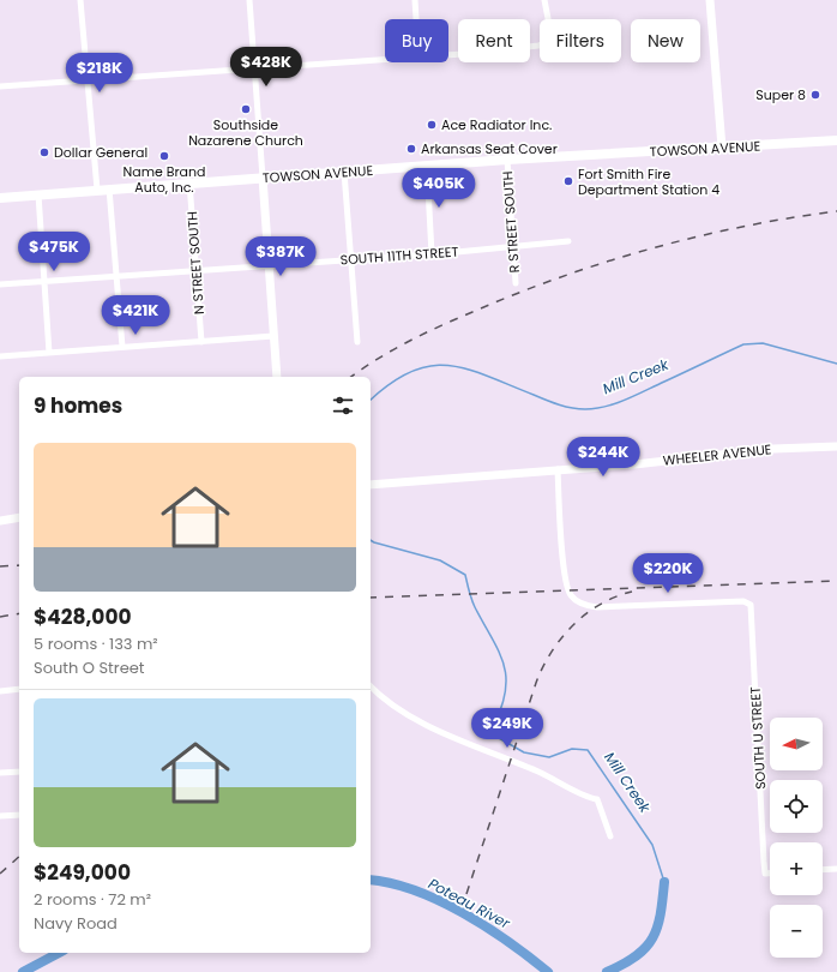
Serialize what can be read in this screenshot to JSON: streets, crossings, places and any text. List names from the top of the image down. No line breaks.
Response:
{"streets":{"main road":["TOWSON AVENUE","WHEELER AVENUE"],"street":["R STREET SOUTH","SOUTH 11TH STREET","N STREET SOUTH","SOUTH U STREET"]},"crossings":[["TOWSON AVENUE","R STREET SOUTH"],["TOWSON AVENUE","N STREET SOUTH"],["R STREET SOUTH","SOUTH 11TH STREET"],["SOUTH 11TH STREET","N STREET SOUTH"],["WHEELER AVENUE","SOUTH U STREET"]],"water":["Mill Creek","Poteau River"],"places":["Super 8","Southside Nazarene Church","Ace Radiator Inc.","Arkansas Seat Cover","Dollar General","Name Brand Auto, Inc.","Fort Smith Fire Department Station 4"],"north":"left","page":{"chip":["Buy","Rent","Filters","New"],"price":["$428K","$218K","$405K","$475K","$387K","$421K","$244K","$220K","$249K"],"heading":"9 homes","list":[{"name":"$428,000","note":"5 rooms · 133 m² · South O Street"},{"name":"$249,000","note":"2 rooms · 72 m² · Navy Road"}],"map_buttons":["+","−"]}}
